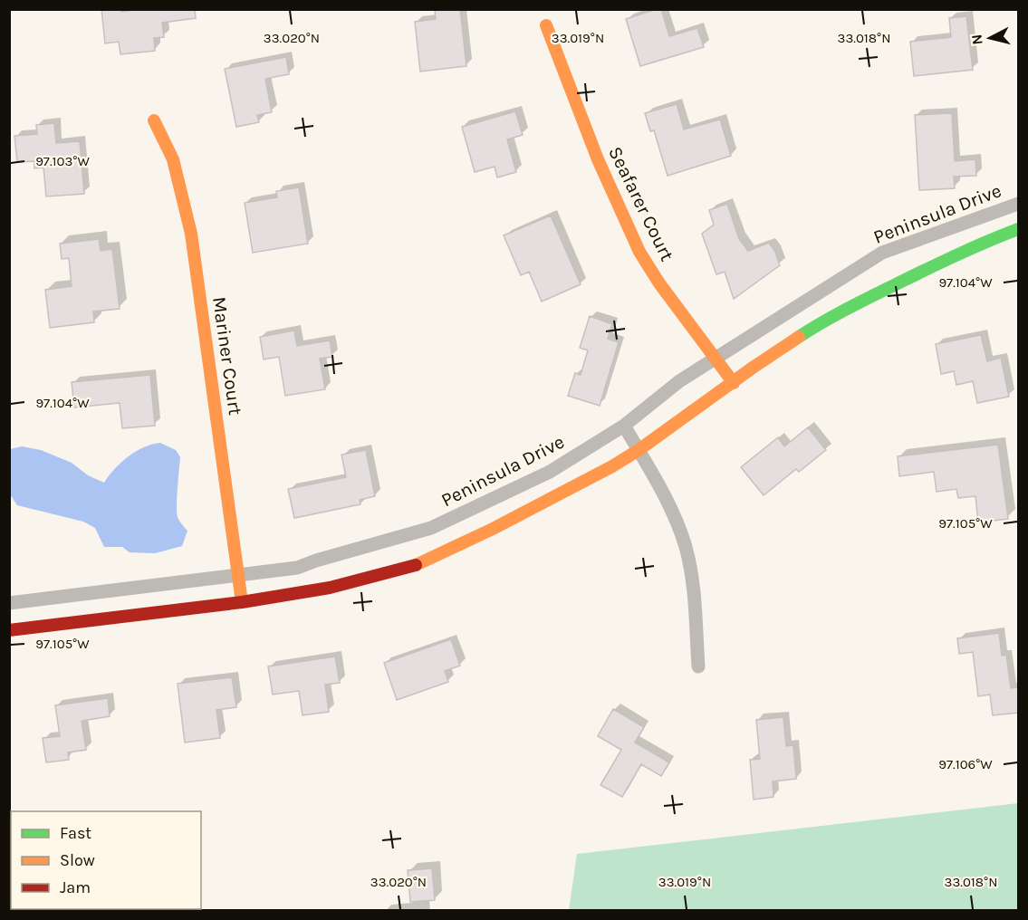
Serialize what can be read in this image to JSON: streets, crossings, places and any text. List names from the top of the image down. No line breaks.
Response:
{"streets":{"street":["Seafarer Court","Peninsula Drive","Mariner Court"]},"crossings":[["Seafarer Court","Peninsula Drive"],["Peninsula Drive","Mariner Court"]],"legend":["Fast","Slow","Jam"],"north":"left","coordinates":["33.020°N","33.019°N","33.018°N","97.103°W","97.104°W","97.105°W","97.106°W"]}
